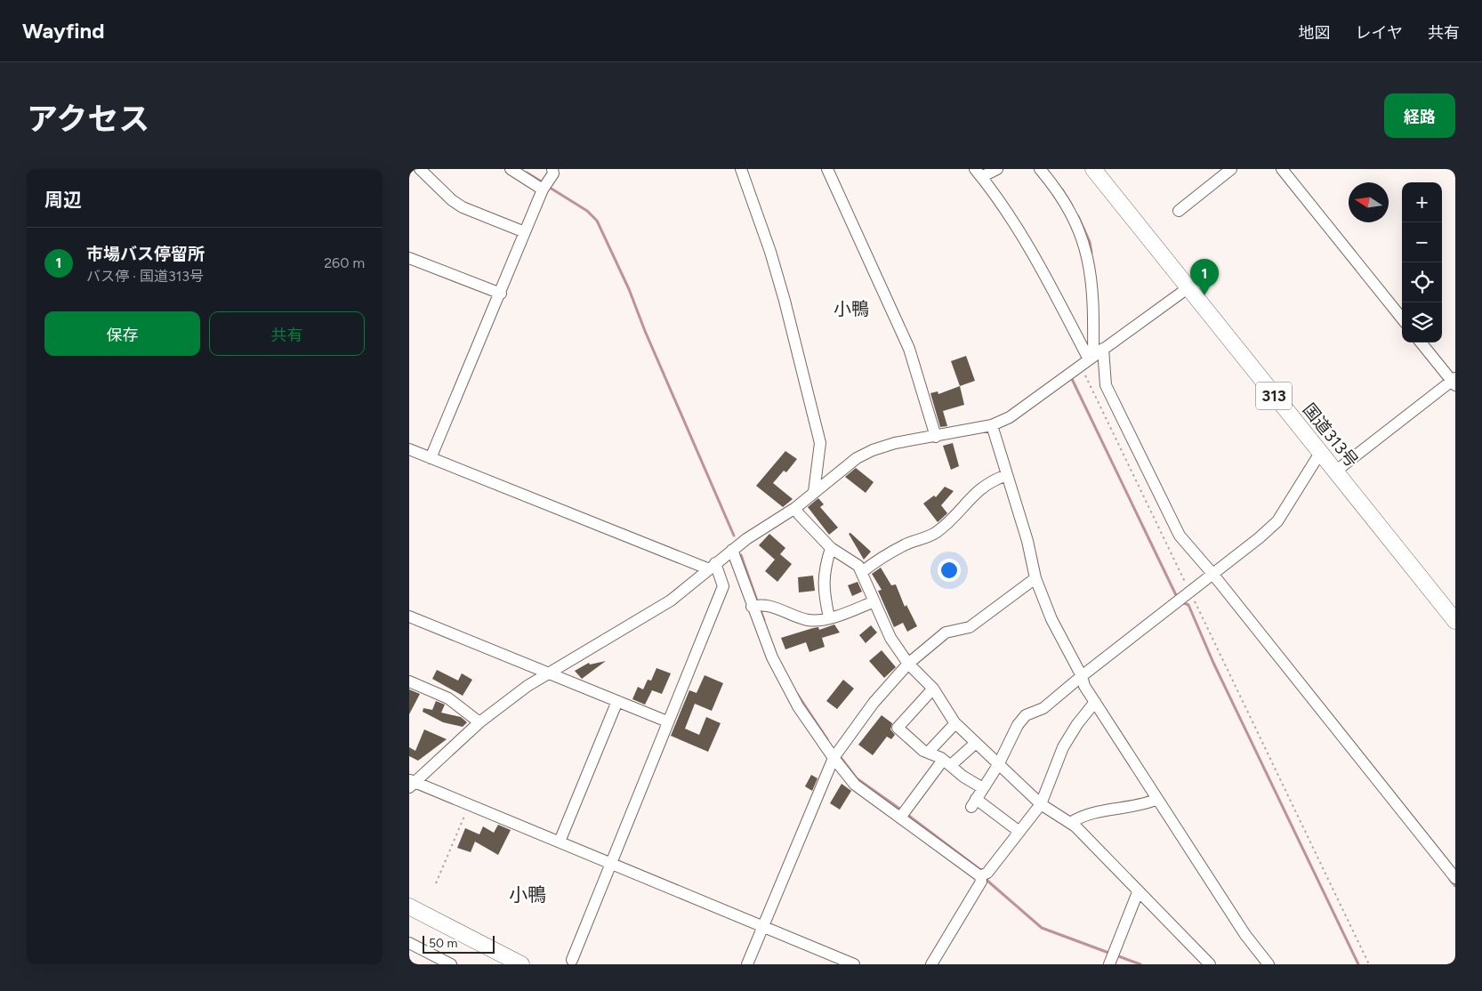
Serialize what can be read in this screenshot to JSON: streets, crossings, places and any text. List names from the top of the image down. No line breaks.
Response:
{"streets":{"highway":["313","国道313号"]},"districts":["小鴨","小鴨"],"scale_bar":"50 m","north":"left","page":{"header":"Wayfind","nav":["地図","レイヤ","共有"],"title":"アクセス","buttons":["経路",["保存","共有"]],"heading":"周辺","map_buttons":["+","−"],"list":[{"mark":"1","name":"市場バス停留所","note":"バス停 · 国道313号","value":"260 m"}],"pins":"1","scale":"50 m"}}
